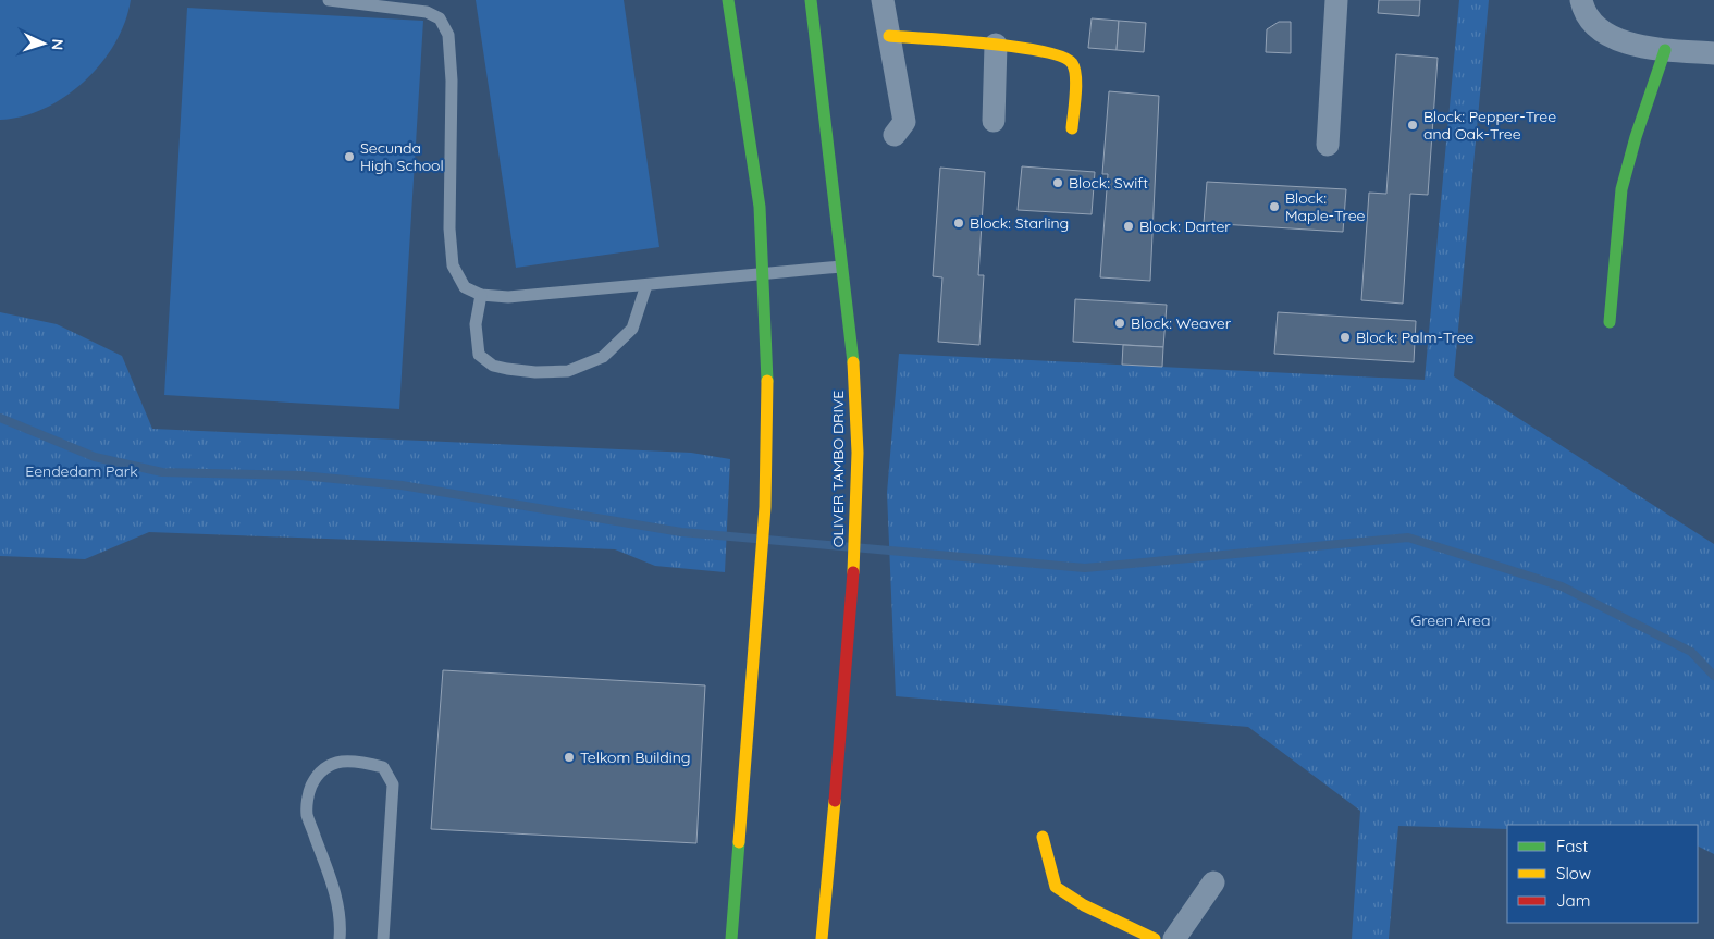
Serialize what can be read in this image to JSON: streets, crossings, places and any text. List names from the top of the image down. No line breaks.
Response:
{"streets":{"street":["OLIVER TAMBO DRIVE"]},"parks":["Eendedam Park","Green Area"],"places":["Block: Pepper-Tree and Oak-Tree","Secunda High School","Block: Swift","Block: Maple-Tree","Block: Starling","Block: Darter","Block: Weaver","Block: Palm-Tree","Telkom Building"],"legend":["Fast","Slow","Jam"],"north":"right"}
